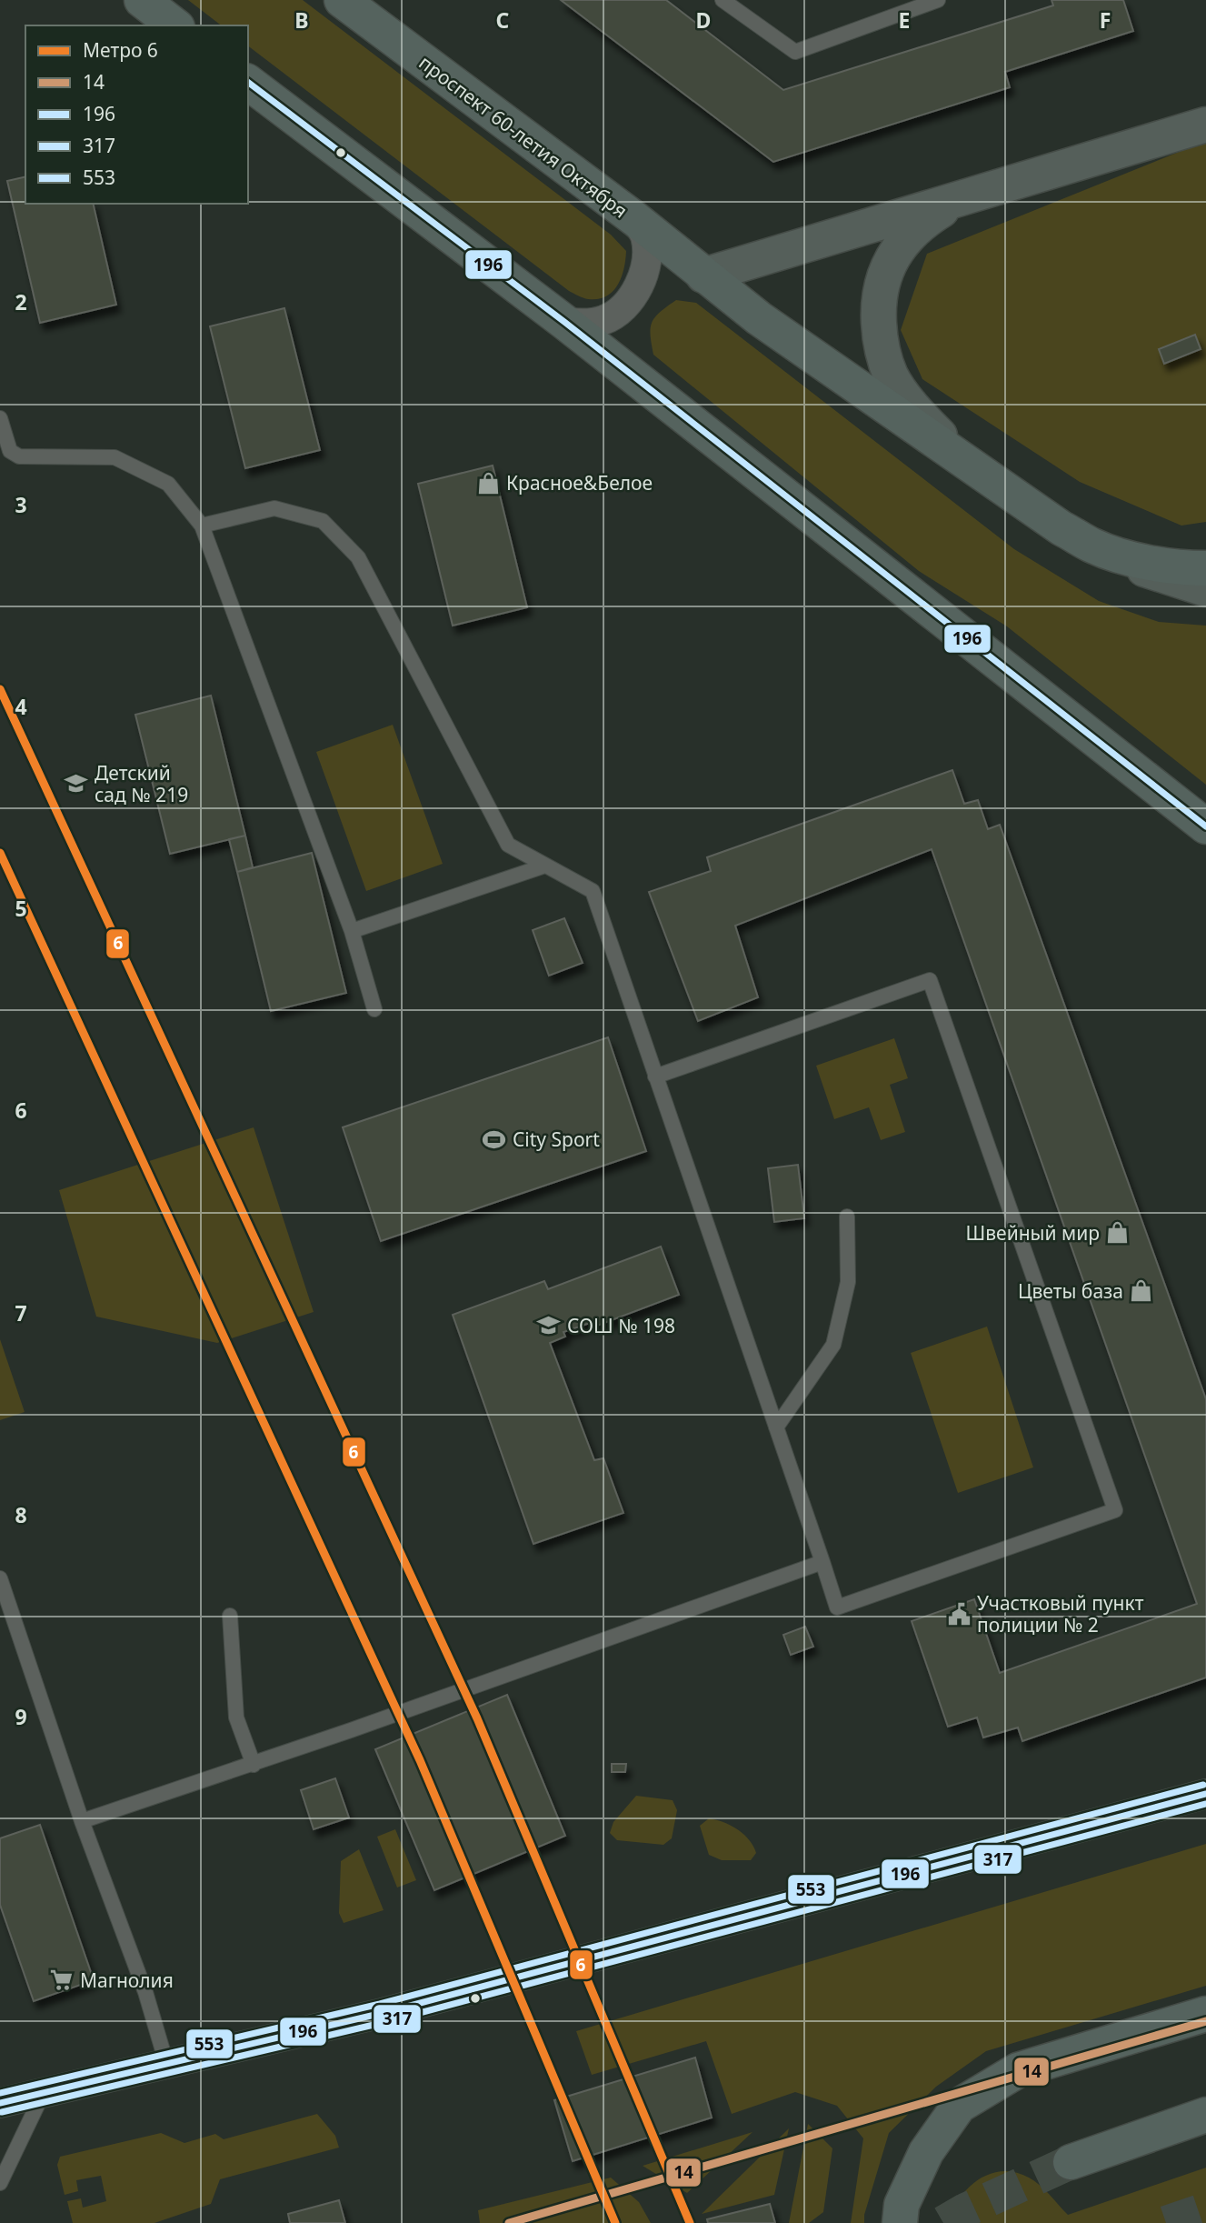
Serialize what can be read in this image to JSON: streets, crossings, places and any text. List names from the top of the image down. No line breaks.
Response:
{"streets":{"main road":["проспект 60-летия Октября"]},"places":{"shop":["Красное&Белое","Швейный мир","Цветы база"],"school or university":["Детский сад № 219","СОШ № 198"],"sports":["City Sport"],"public building":["Участковый пункт полиции № 2"],"supermarket":["Магнолия"]},"lines":["transit line 196","metro line 6","transit line 553","transit line 317","transit line 14"],"legend":["Метро 6","14","196","317","553"],"grid":{"columns":["B","C","D","E","F"],"rows":["2","3","4","5","6","7","8","9"]}}
